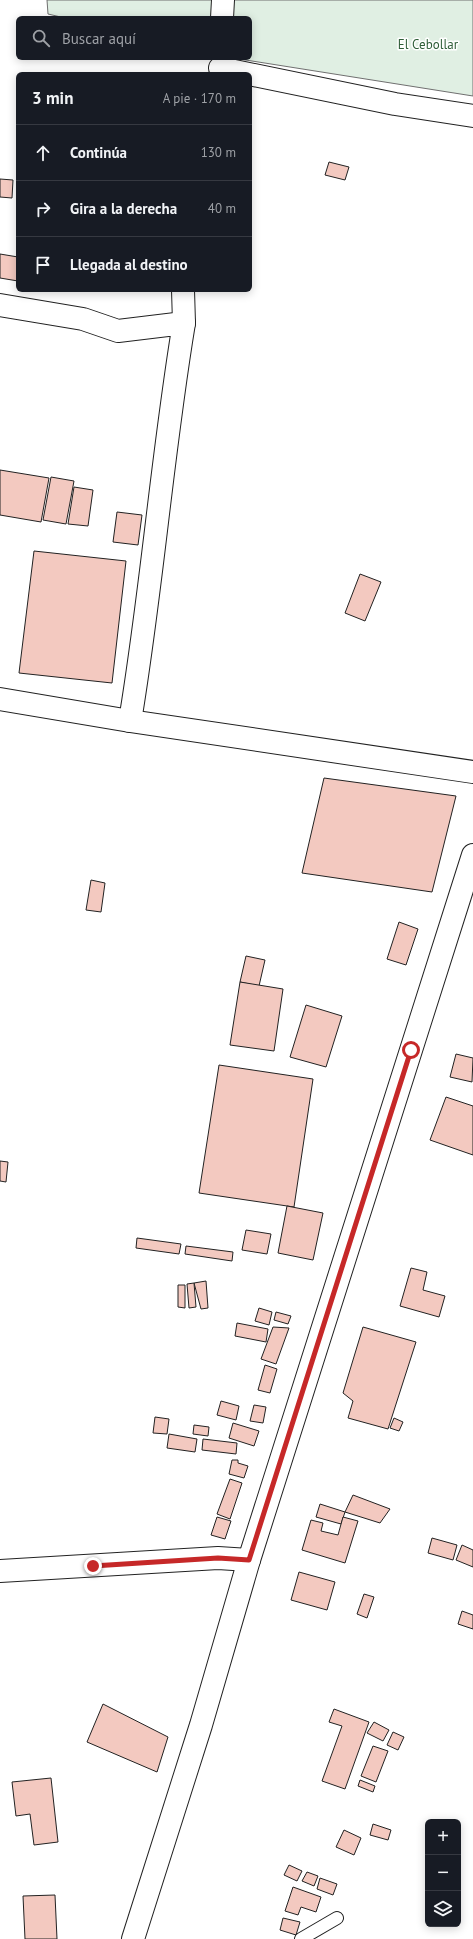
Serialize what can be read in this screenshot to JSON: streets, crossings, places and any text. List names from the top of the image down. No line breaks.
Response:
{"parks":["El Cebollar"],"page":{"search":"Buscar aquí","heading":["3 min","A pie · 170 m"],"list":[["Continúa","130 m"],["Gira a la derecha","40 m"],"Llegada al destino"],"map_buttons":["+","−"]}}
